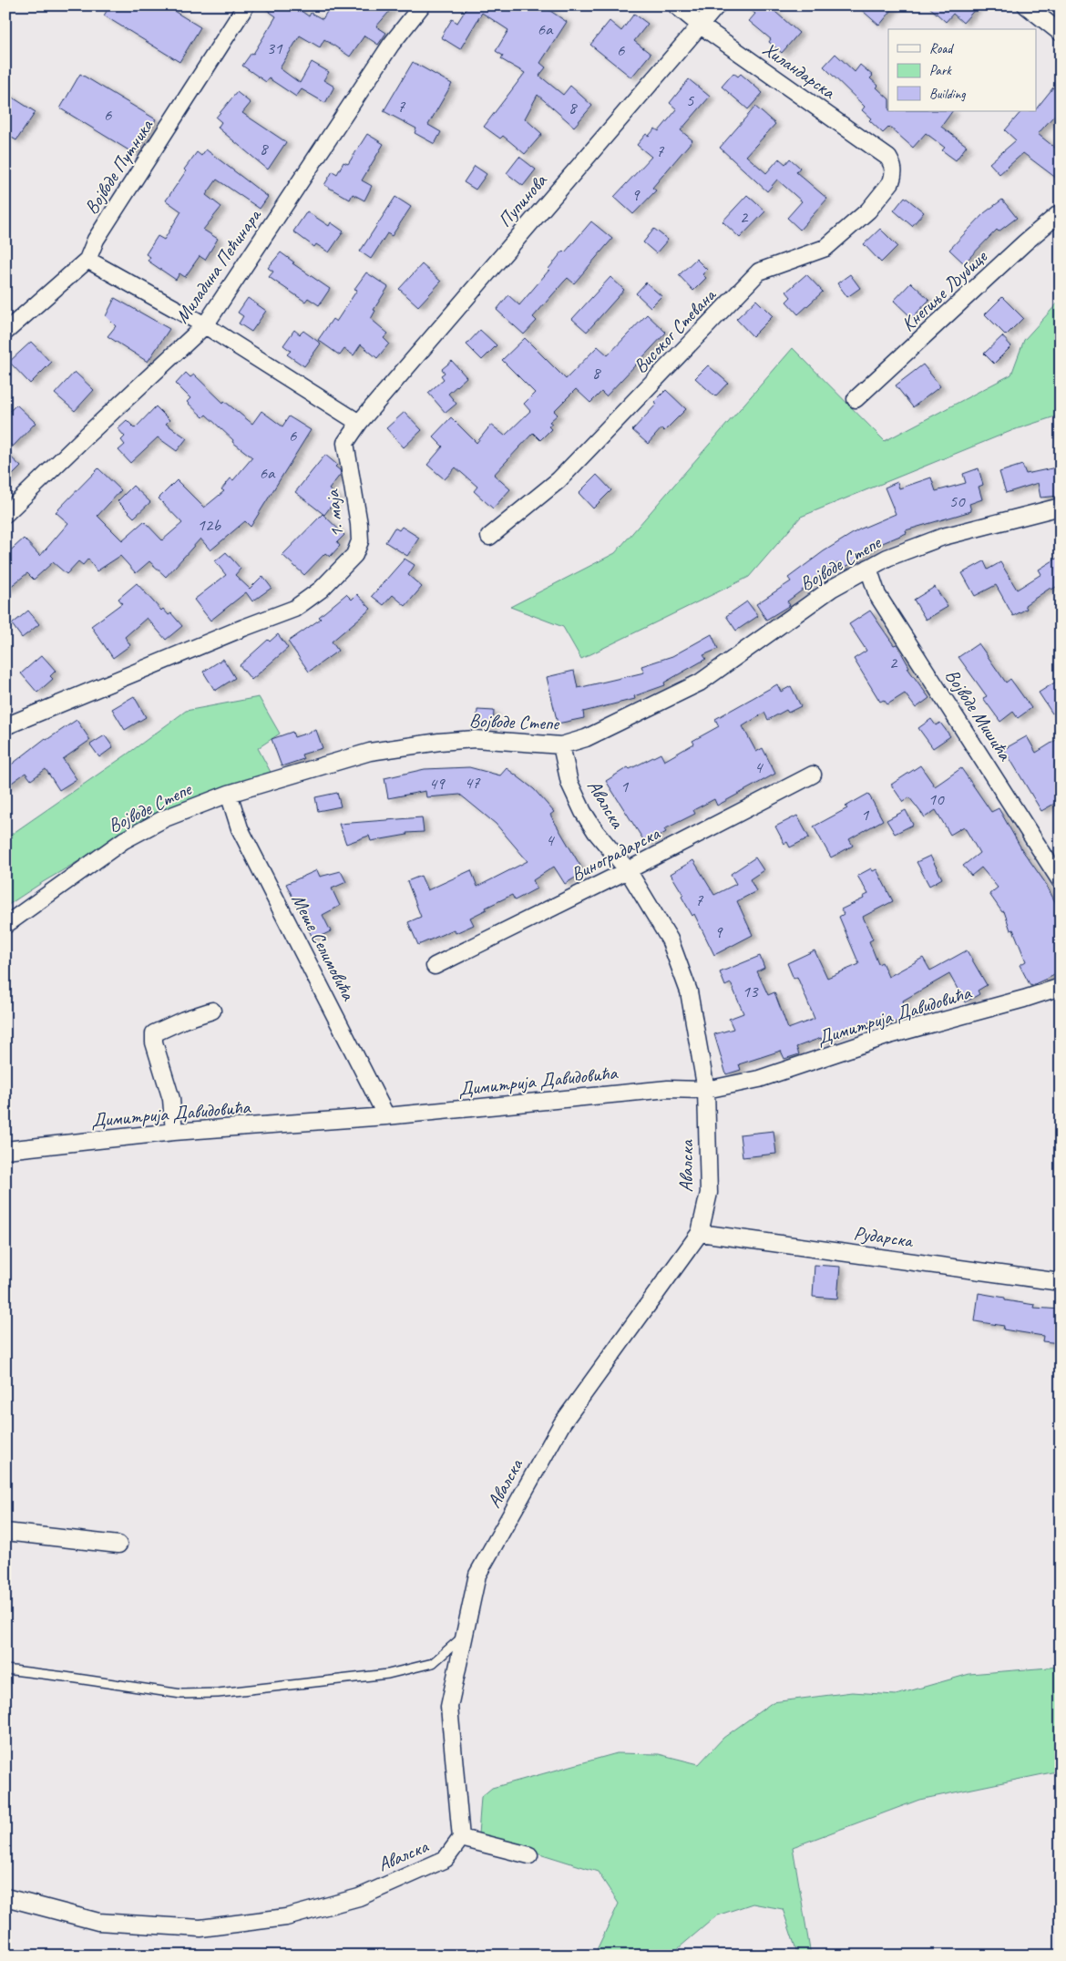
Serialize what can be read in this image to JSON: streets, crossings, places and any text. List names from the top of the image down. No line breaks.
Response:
{"streets":{"street":["Хиландарска","Војводе Путника","Пупинова","Миладина Пећинара","Кнегиње Љубице","Високог Стевана","1. маја","Војводе Степе","Војводе Мишића","Авалска","Виноградарска","Меше Селимовића","Димитрија Давидовића","Рударска"]},"crossings":[["Хиландарска","Пупинова"],["Хиландарска","Високог Стевана"],["Пупинова","1. маја"],["Војводе Степе","Војводе Мишића"],["Војводе Степе","Авалска"],["Војводе Степе","Меше Селимовића"],["Авалска","Виноградарска"],["Авалска","Димитрија Давидовића"],["Авалска","Рударска"],["Меше Селимовића","Димитрија Давидовића"]],"house_numbers":["6a","31","6","5","7","8","6","8","7","9","2","8","6","6a","50","12b","2","4","47","49","1","10","1","4","7","9","13"],"legend":["Road","Park","Building"]}
